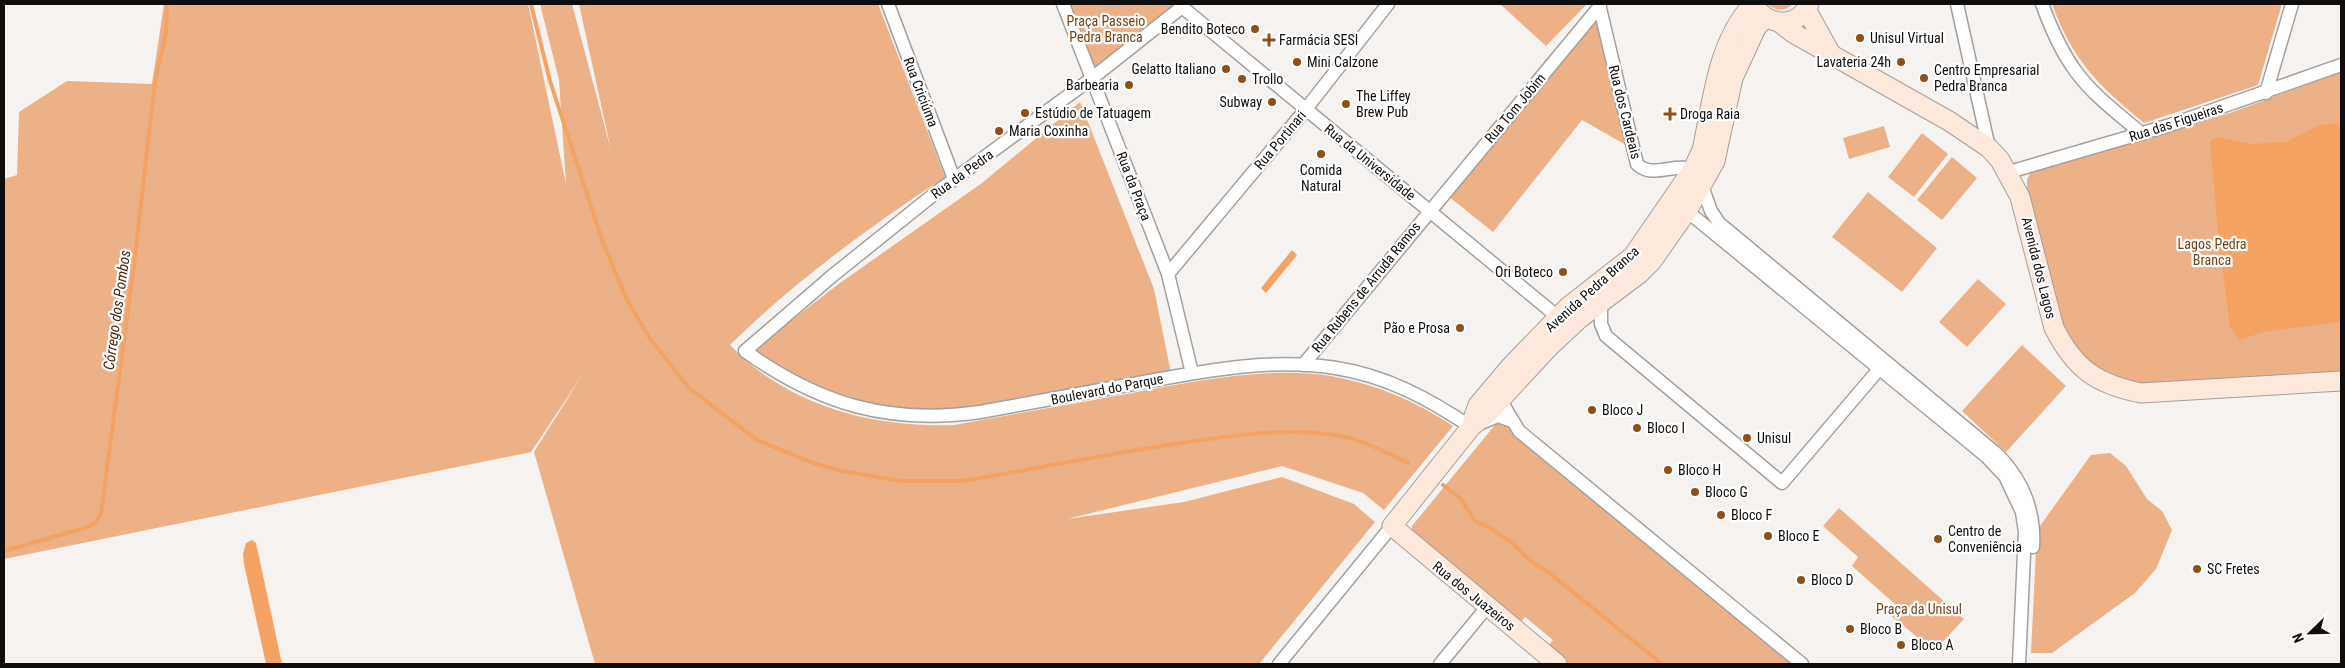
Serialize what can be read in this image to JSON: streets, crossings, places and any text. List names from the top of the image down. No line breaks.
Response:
{"streets":{"street":["Rua Criciúma","Rua Tom Jobim","Rua dos Cardeais","Rua das Figueiras","Rua Portinari","Rua da Universidade","Rua da Pedra","Rua da Praça","Avenida dos Lagos","Rua Rubens de Arruda Ramos","Avenida Pedra Branca","Boulevard do Parque","Rua dos Juazeiros"]},"crossings":[["Rua Criciúma","Rua da Pedra"],["Rua Tom Jobim","Rua dos Cardeais"],["Rua Tom Jobim","Rua da Universidade"],["Rua Tom Jobim","Rua Rubens de Arruda Ramos"],["Rua dos Cardeais","Avenida Pedra Branca"],["Rua das Figueiras","Avenida dos Lagos"],["Rua Portinari","Rua da Universidade"],["Rua Portinari","Rua da Praça"],["Rua da Universidade","Rua da Pedra"],["Rua da Universidade","Rua Rubens de Arruda Ramos"],["Rua da Universidade","Avenida Pedra Branca"],["Rua da Pedra","Rua da Praça"],["Rua da Pedra","Boulevard do Parque"],["Rua da Praça","Boulevard do Parque"],["Avenida dos Lagos","Avenida Pedra Branca"],["Rua Rubens de Arruda Ramos","Boulevard do Parque"],["Avenida Pedra Branca","Boulevard do Parque"],["Avenida Pedra Branca","Rua dos Juazeiros"]],"water":["Córrego dos Pombos"],"parks":["Praça Passeio Pedra Branca","Lagos Pedra Branca","Praça da Unisul"],"places":{"other":["Bendito Boteco","Unisul Virtual","Mini Calzone","Lavateria 24h","Gelatto Italiano","Centro Empresarial Pedra Branca","Trollo","Barbearia","Subway","The Liffey Brew Pub","Estúdio de Tatuagem","Maria Coxinha","Comida Natural","Ori Boteco","Pão e Prosa","Bloco J","Bloco I","Unisul","Bloco H","Bloco G","Bloco F","Bloco E","Centro de Conveniência","SC Fretes","Bloco D","Bloco B","Bloco A"],"health":["Farmácia SESI","Droga Raia"]},"north":"bottom left"}
